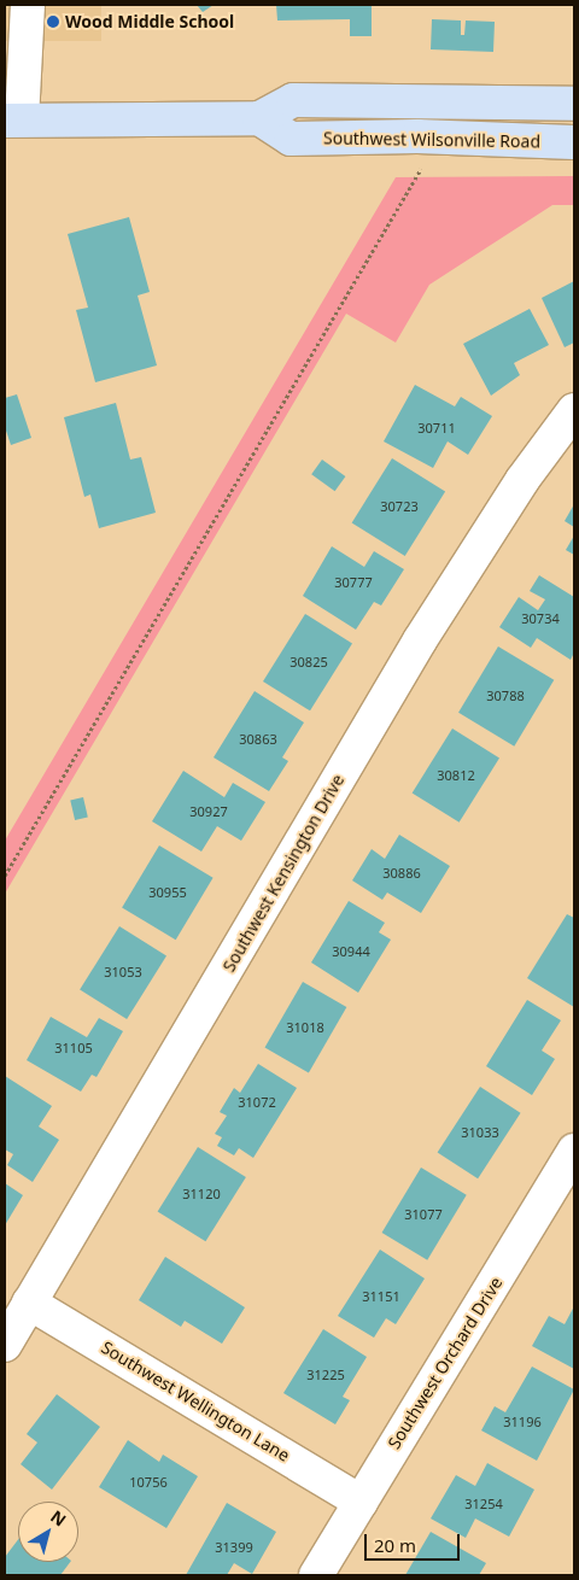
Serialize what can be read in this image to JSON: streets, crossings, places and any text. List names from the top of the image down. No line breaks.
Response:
{"streets":{"main road":["Southwest Wilsonville Road"],"street":["Southwest Kensington Drive","Southwest Orchard Drive","Southwest Wellington Lane"]},"crossings":[["Southwest Kensington Drive","Southwest Wellington Lane"],["Southwest Orchard Drive","Southwest Wellington Lane"]],"places":["Wood Middle School"],"house_numbers":["30711","30723","30777","30734","30825","30788","30863","30812","30927","30886","30955","30944","31053","31018","31105","31072","31033","31120","31077","31151","31225","31196","10756","31254","31399"],"scale_bar":"20 m","north":"top right"}
